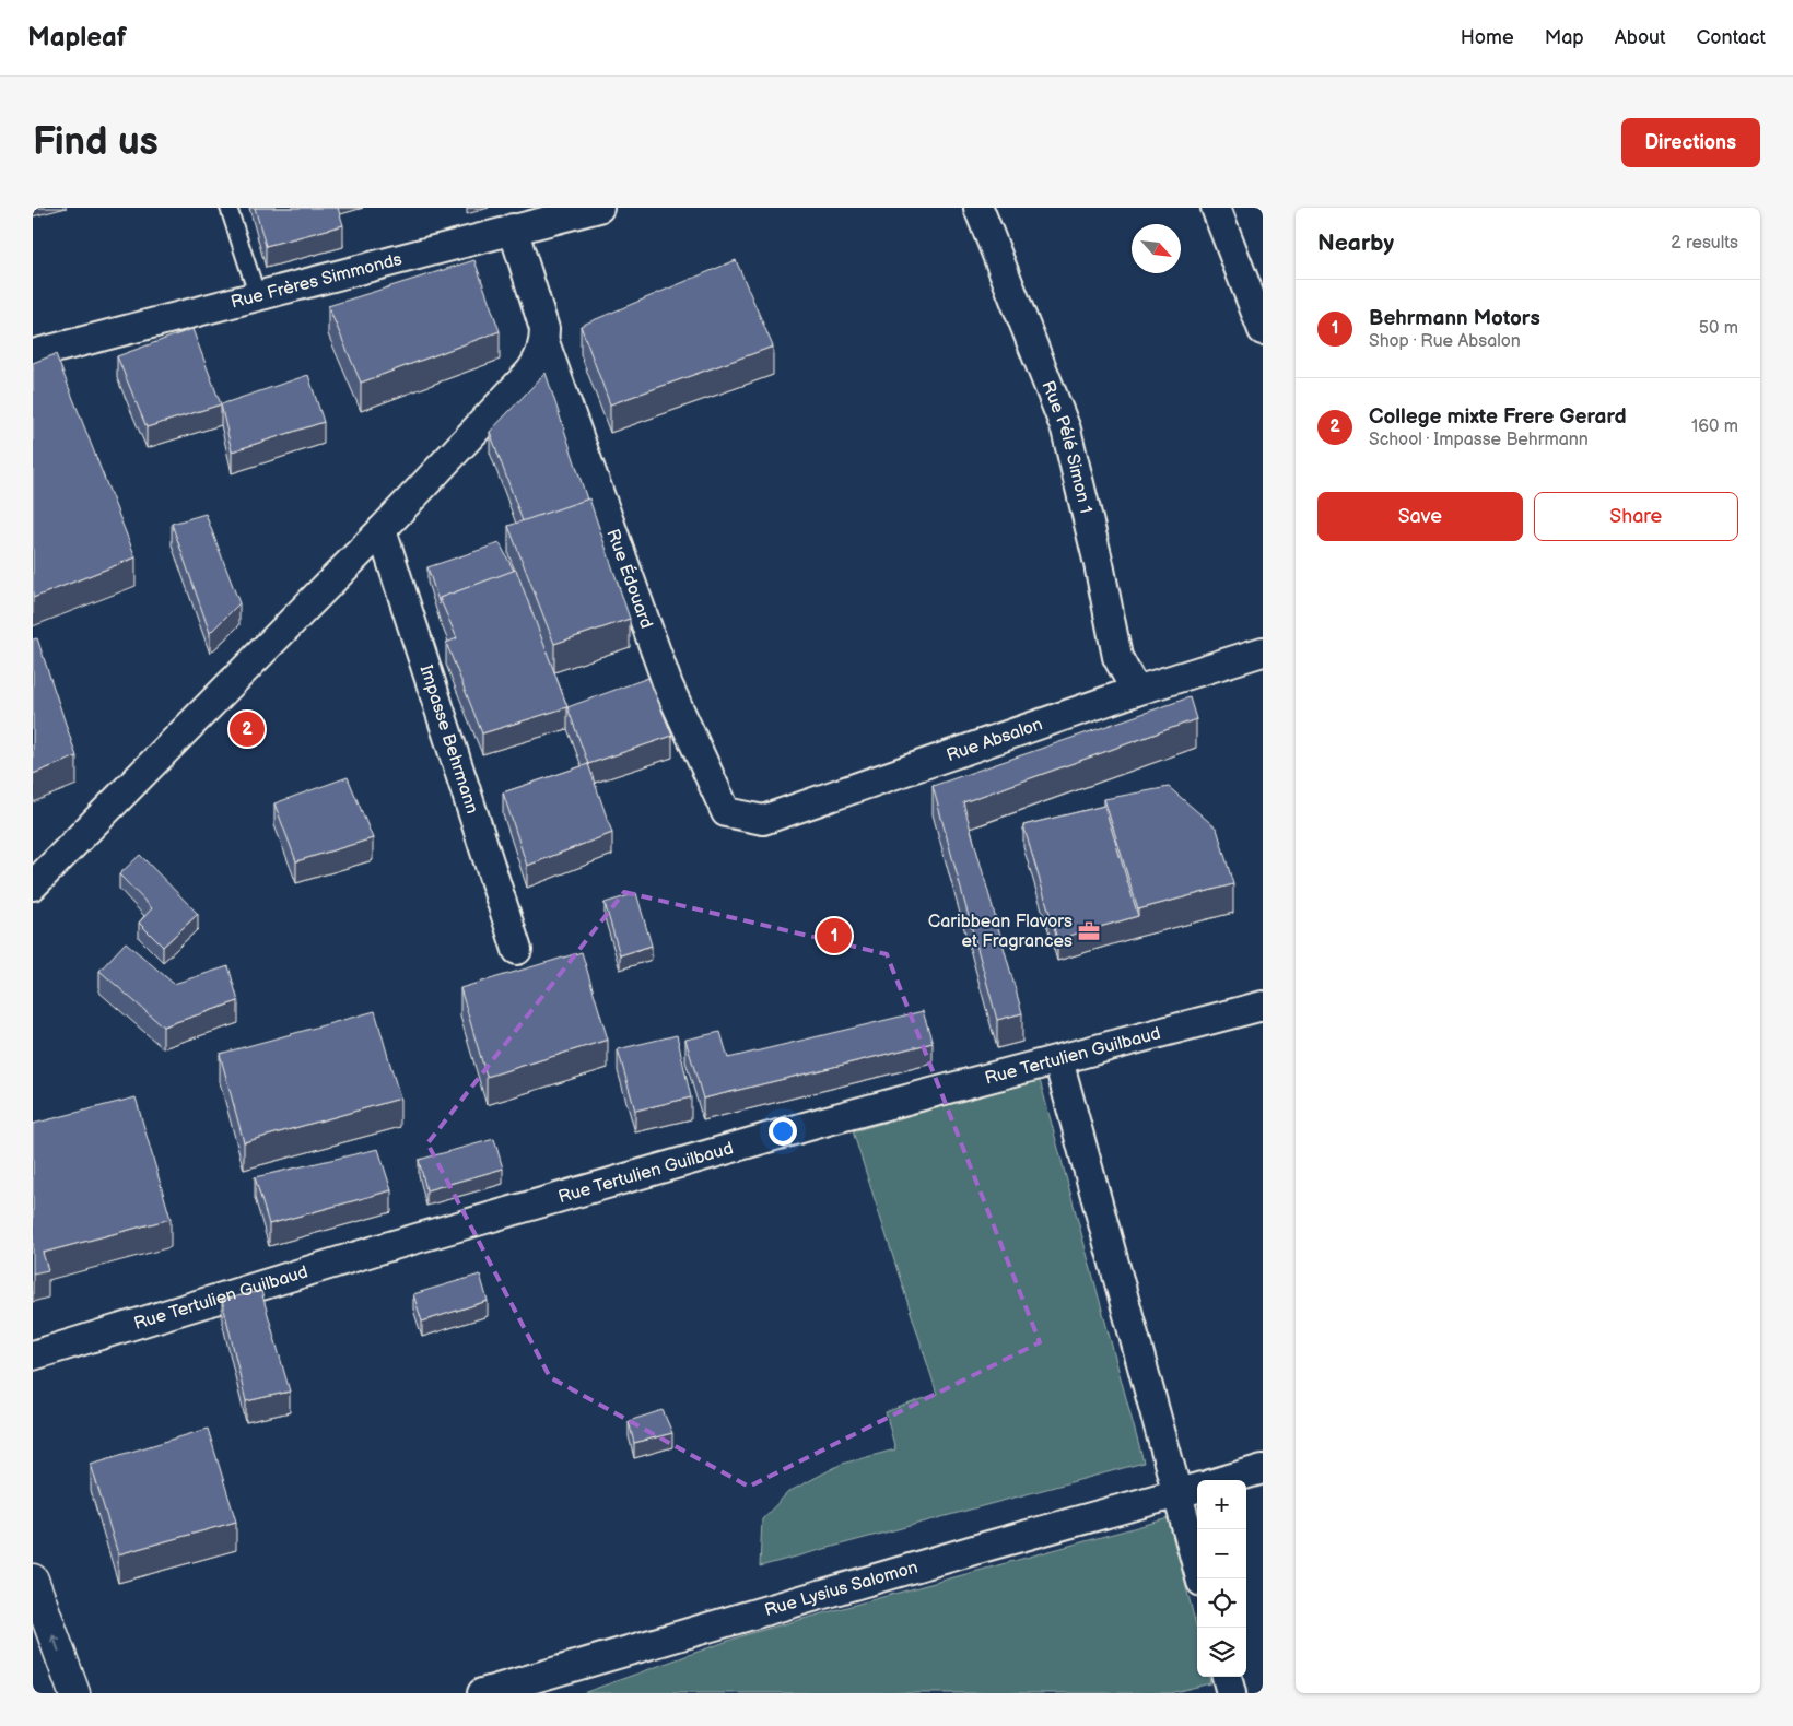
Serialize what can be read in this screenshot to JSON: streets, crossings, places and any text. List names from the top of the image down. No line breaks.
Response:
{"streets":{"street":["Rue Frères Simmonds","Rue Pélé Simon 1","Rue Édouard","Impasse Behrmann","Rue Absalon","Rue Tertulien Guilbaud","Rue Lysius Salomon"]},"crossings":[["Rue Frères Simmonds","Rue Édouard"],["Rue Pélé Simon 1","Rue Absalon"],["Rue Édouard","Rue Absalon"]],"places":{"office":["Caribbean Flavors et Fragrances"]},"north":"bottom right","page":{"header":"Mapleaf","nav":["Home","Map","About","Contact"],"buttons":["Directions",["Save","Share"]],"title":"Find us","heading":["Nearby","2 results"],"list":[{"mark":"1","name":"Behrmann Motors","note":"Shop · Rue Absalon","value":"50 m"},{"mark":"2","name":"College mixte Frere Gerard","note":"School · Impasse Behrmann","value":"160 m"}],"pins":["2","1"],"map_buttons":["+","−"]}}
